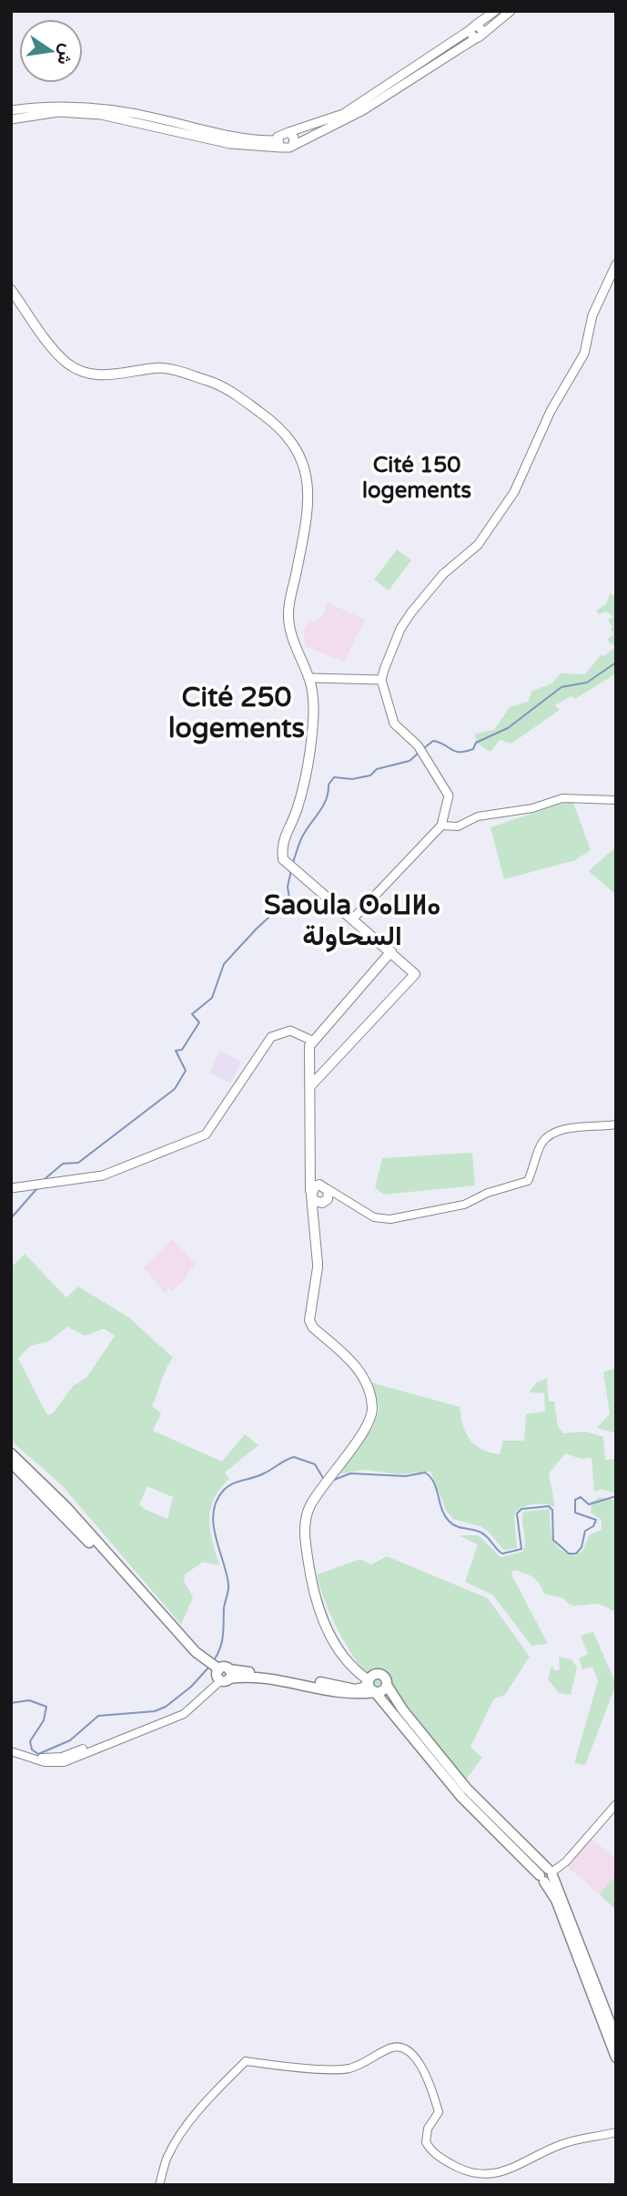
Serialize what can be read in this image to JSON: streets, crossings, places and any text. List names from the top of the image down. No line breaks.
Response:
{"districts":["Cité 150 logements","Cité 250 logements","Saoula ⵙⴰⵡⵍⴰ السحاولة"],"north":"right"}
